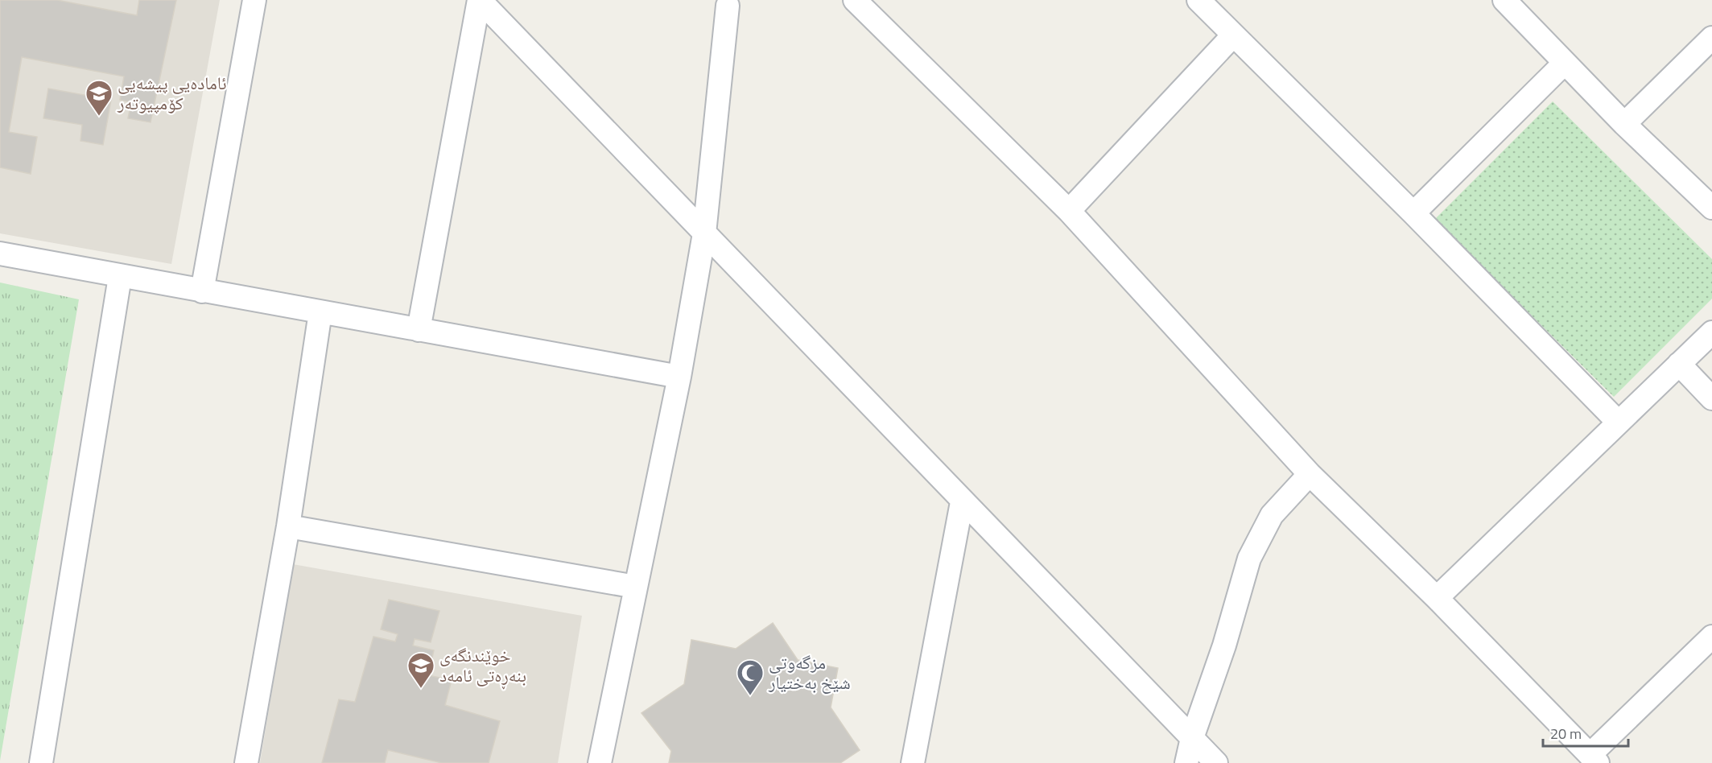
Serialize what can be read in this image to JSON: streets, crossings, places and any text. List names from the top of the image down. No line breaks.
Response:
{"places":{"school or university":["ئامادەیی پیشەیی کۆمپیوتەر","خوێندنگەی بنەڕەتی ئامەد"],"mosque":["مزگەوتی شێخ بەختیار"]},"scale_bar":"20 m"}
